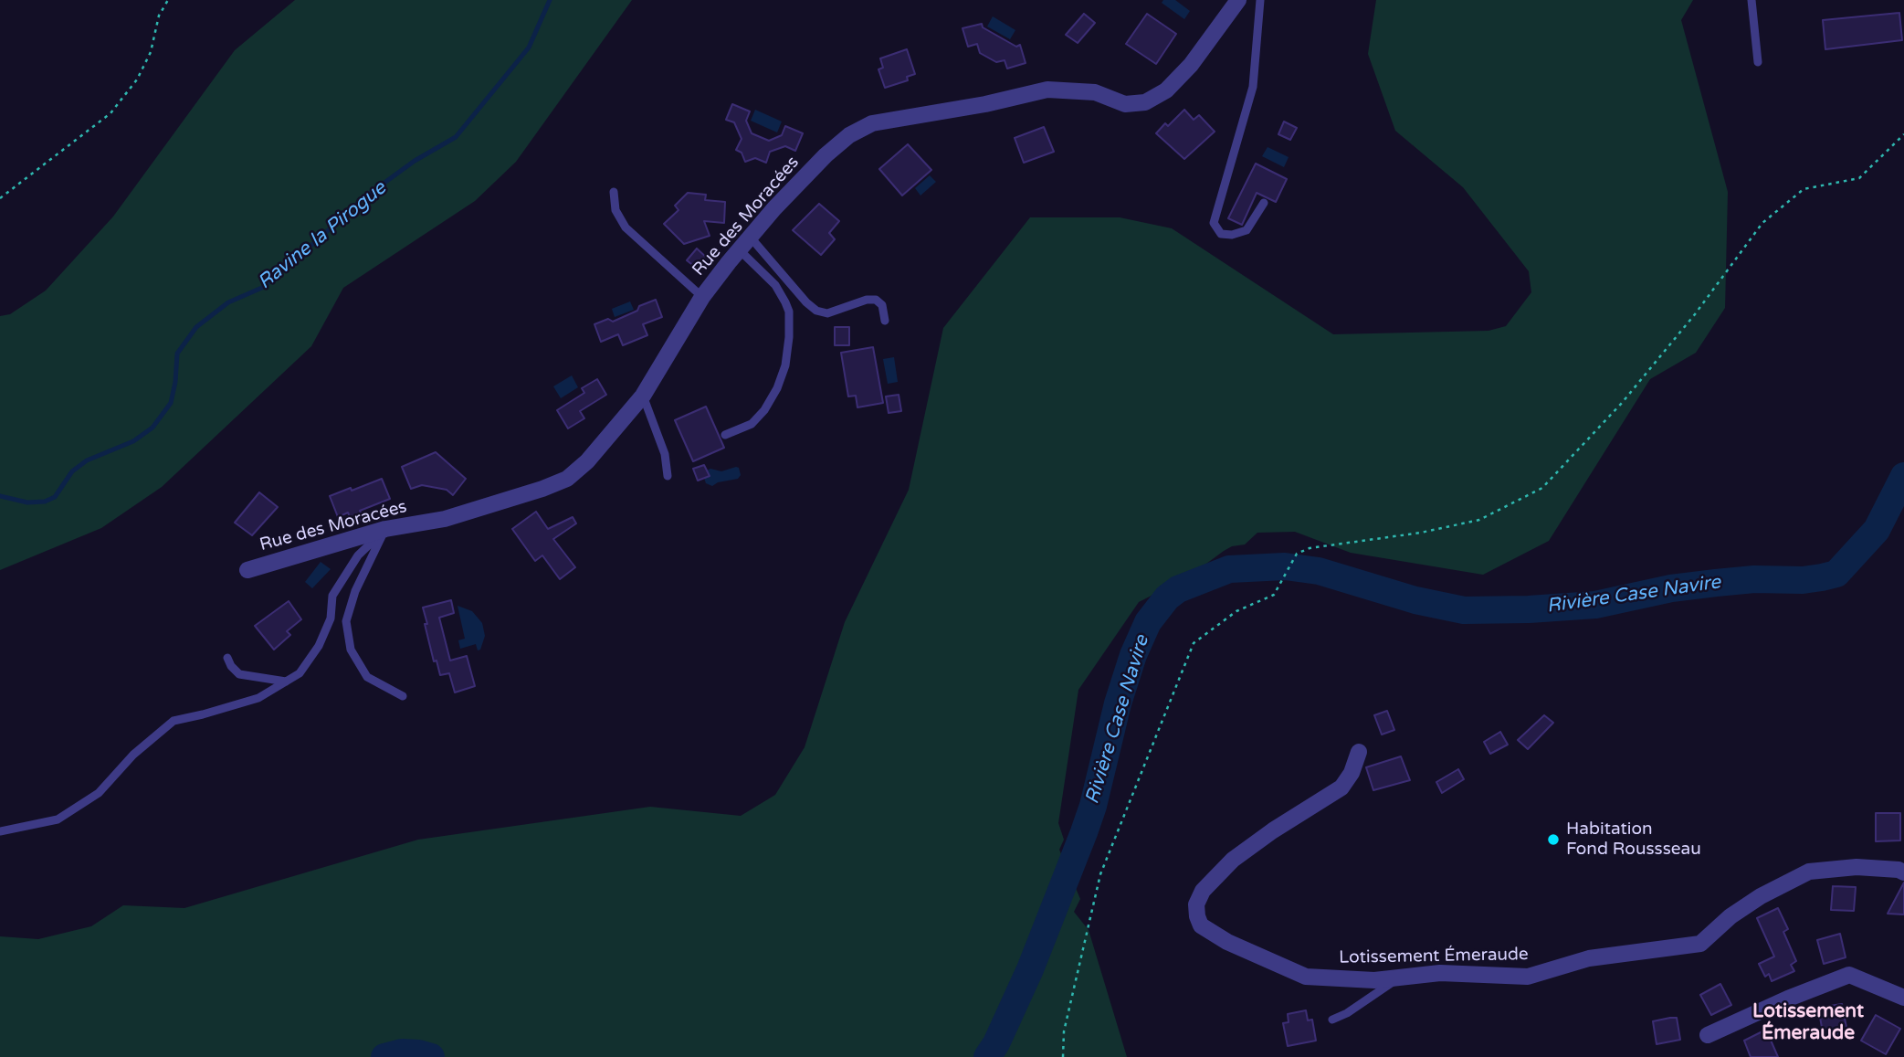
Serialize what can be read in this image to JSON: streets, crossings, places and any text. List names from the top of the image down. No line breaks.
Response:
{"streets":{"street":["Rue des Moracées","Lotissement Émeraude"]},"districts":["Lotissement Émeraude"],"water":["Ravine la Pirogue","Rivière Case Navire"],"places":["Habitation Fond Roussseau"]}
